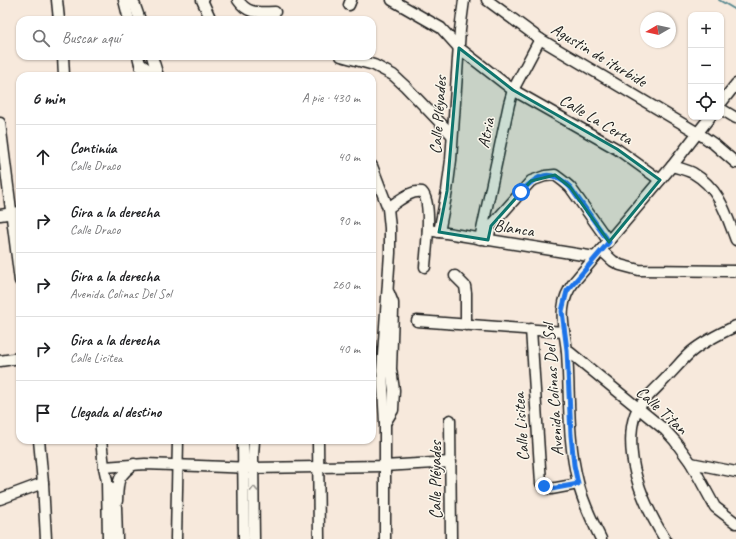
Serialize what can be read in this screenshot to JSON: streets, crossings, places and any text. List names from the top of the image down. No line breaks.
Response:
{"streets":{"street":["Agustin de iturbide","Calle Pléyades","Calle La Certa","Atria","Blanca","Avenida Colinas Del Sol","Calle Titan","Calle Lisitea"]},"crossings":[["Agustin de iturbide","Atria"],["Agustin de iturbide","Avenida Colinas Del Sol"],["Calle Pléyades","Blanca"],["Calle La Certa","Atria"],["Calle La Certa","Avenida Colinas Del Sol"],["Atria","Blanca"],["Blanca","Avenida Colinas Del Sol"],["Avenida Colinas Del Sol","Calle Titan"],["Avenida Colinas Del Sol","Calle Lisitea"]],"north":"left","page":{"map_buttons":["+","−"],"search":"Buscar aquí","heading":["6 min","A pie · 430 m"],"list":[["Continúa","Calle Draco","40 m"],["Gira a la derecha","Calle Draco","90 m"],["Gira a la derecha","Avenida Colinas Del Sol","260 m"],["Gira a la derecha","Calle Lisitea","40 m"],"Llegada al destino"]}}
